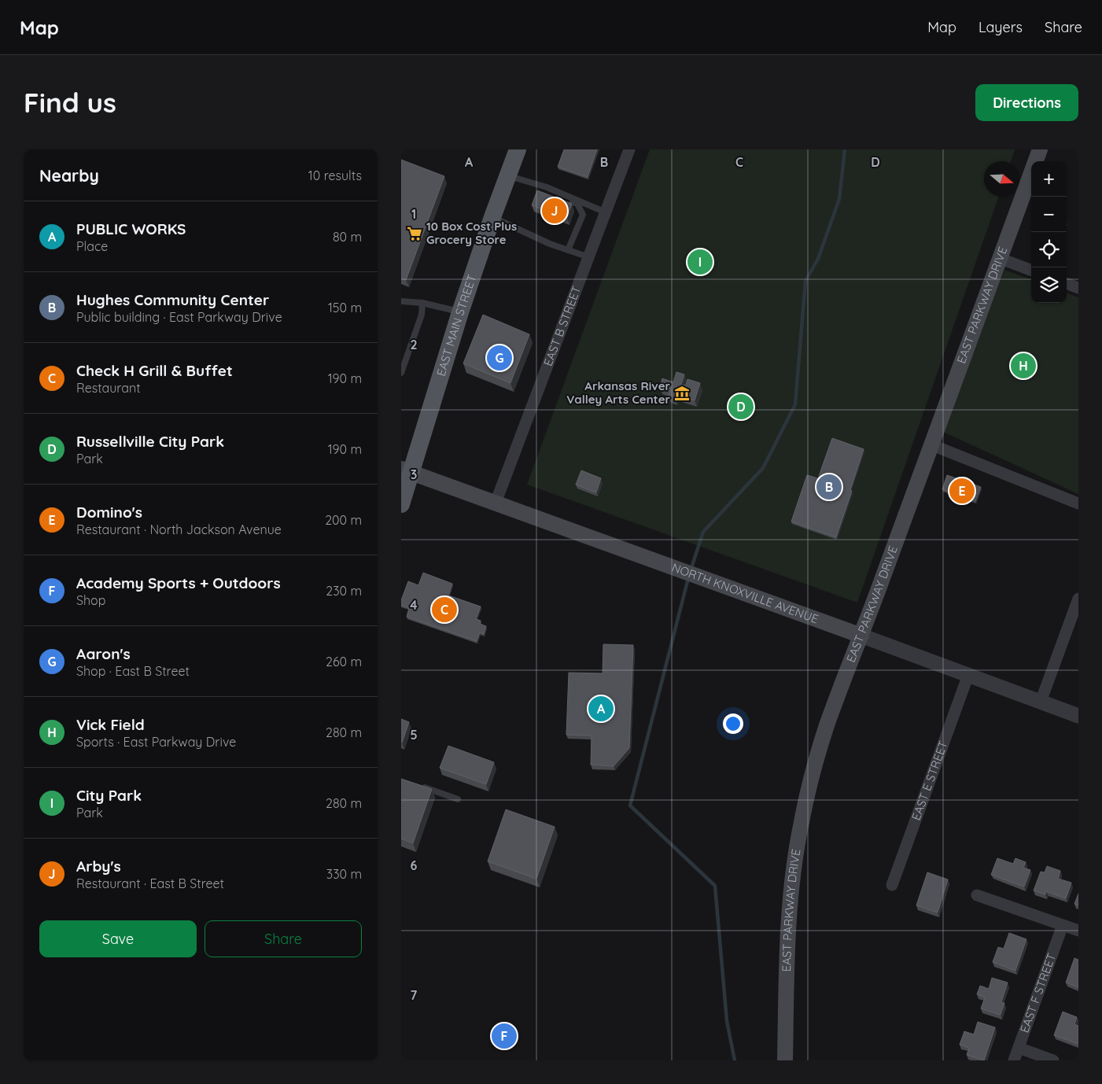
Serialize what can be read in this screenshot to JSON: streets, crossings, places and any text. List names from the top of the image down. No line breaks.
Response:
{"streets":{"main road":["EAST PARKWAY DRIVE","EAST MAIN STREET","NORTH KNOXVILLE AVENUE"],"street":["EAST B STREET","EAST E STREET","EAST F STREET"]},"crossings":[["EAST PARKWAY DRIVE","NORTH KNOXVILLE AVENUE"],["EAST MAIN STREET","NORTH KNOXVILLE AVENUE"],["EAST B STREET","NORTH KNOXVILLE AVENUE"],["NORTH KNOXVILLE AVENUE","EAST E STREET"]],"places":{"supermarket":["10 Box Cost Plus Grocery Store"],"museum":["Arkansas River Valley Arts Center"]},"north":"right","page":{"header":"Map","nav":["Map","Layers","Share"],"buttons":["Directions",["Save","Share"]],"title":"Find us","heading":["Nearby","10 results"],"map_buttons":["+","−"],"pins":["J","I","G","H","D","B","E","C","A","F"],"list":[{"mark":"A","name":"PUBLIC WORKS","note":"Place","value":"80 m"},{"mark":"B","name":"Hughes Community Center","note":"Public building · East Parkway Drive","value":"150 m"},{"mark":"C","name":"Check H Grill & Buffet","note":"Restaurant","value":"190 m"},{"mark":"D","name":"Russellville City Park","note":"Park","value":"190 m"},{"mark":"E","name":"Domino's","note":"Restaurant · North Jackson Avenue","value":"200 m"},{"mark":"F","name":"Academy Sports + Outdoors","note":"Shop","value":"230 m"},{"mark":"G","name":"Aaron's","note":"Shop · East B Street","value":"260 m"},{"mark":"H","name":"Vick Field","note":"Sports · East Parkway Drive","value":"280 m"},{"mark":"I","name":"City Park","note":"Park","value":"280 m"},{"mark":"J","name":"Arby's","note":"Restaurant · East B Street","value":"330 m"}]},"grid":{"columns":["A","B","C","D"],"rows":["1","2","3","4","5","6","7"]}}
